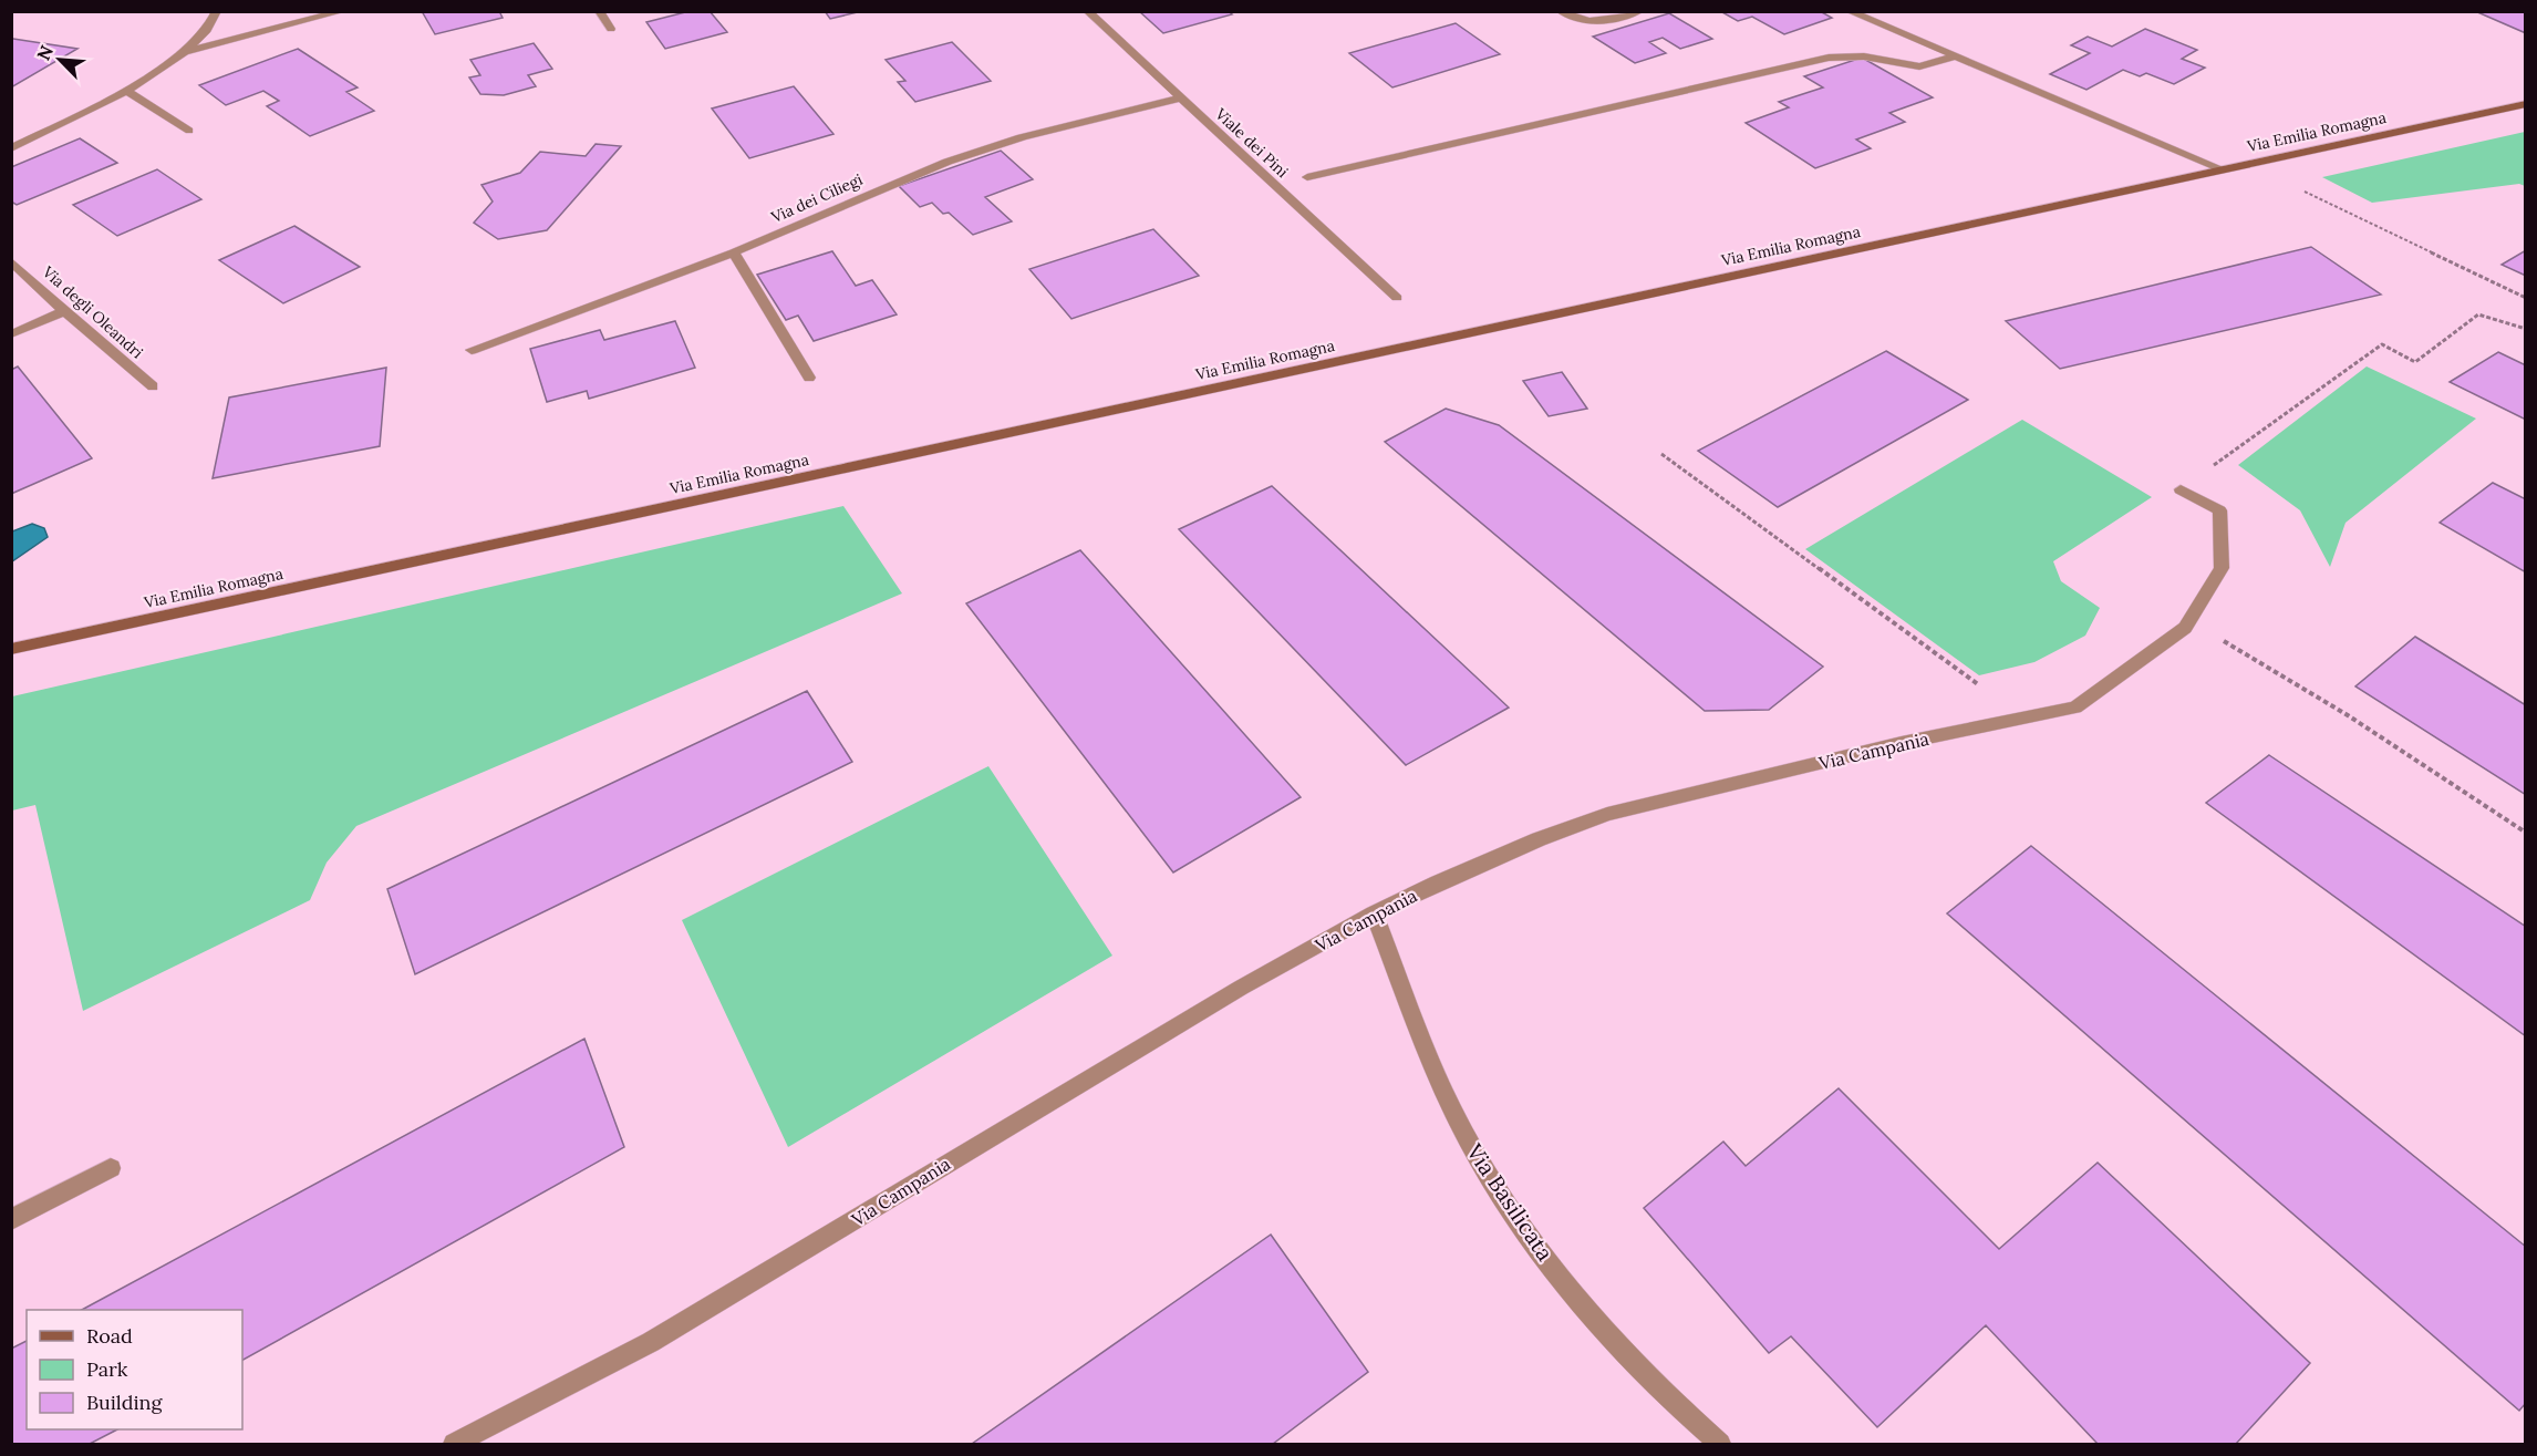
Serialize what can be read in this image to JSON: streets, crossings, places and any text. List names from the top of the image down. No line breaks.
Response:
{"streets":{"main road":["Via Emilia Romagna"],"street":["Viale dei Pini","Via dei Ciliegi","Via degli Oleandri","Via Campania","Via Basilicata"]},"crossings":[["Viale dei Pini","Via dei Ciliegi"],["Via Campania","Via Basilicata"]],"legend":["Road","Park","Building"],"north":"top left"}
